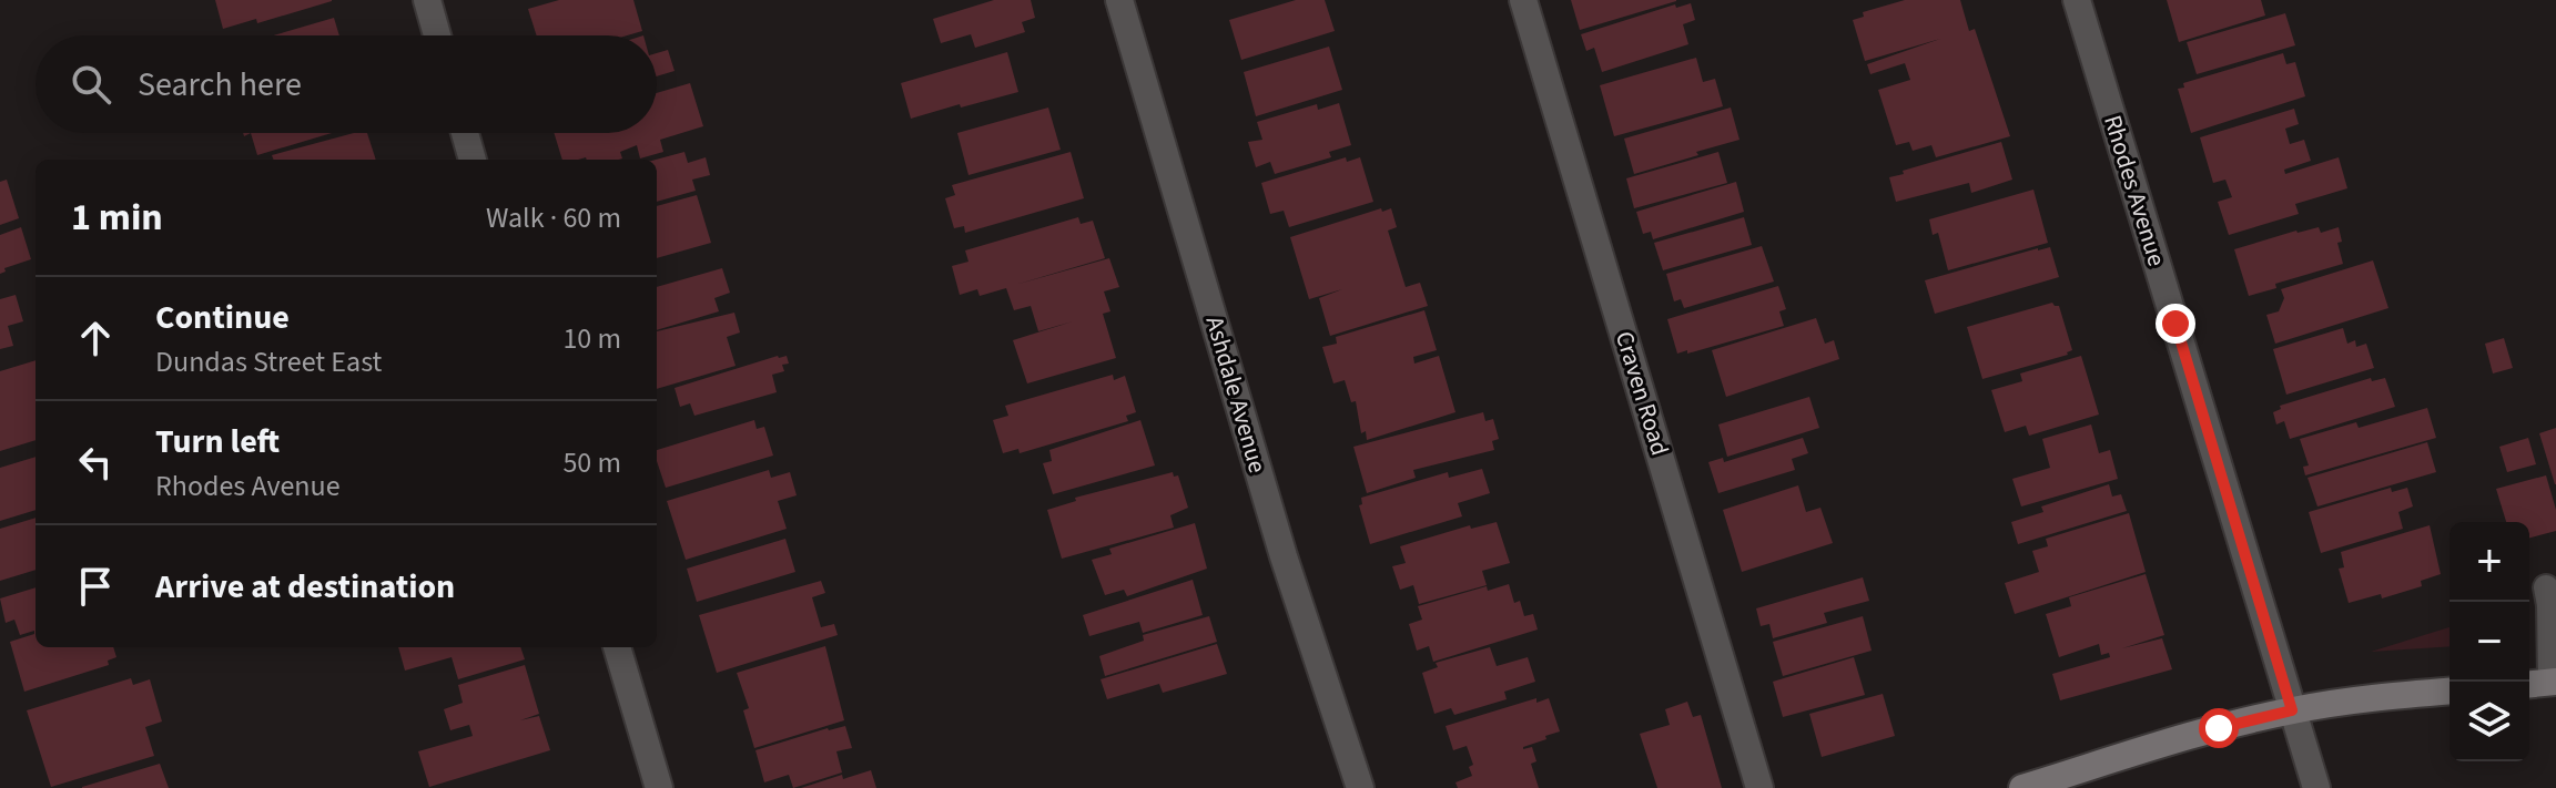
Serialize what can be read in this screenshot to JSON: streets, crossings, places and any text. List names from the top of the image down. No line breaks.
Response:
{"streets":{"street":["Rhodes Avenue","Craven Road","Ashdale Avenue"]},"page":{"search":"Search here","heading":["1 min","Walk · 60 m"],"list":[["Continue","Dundas Street East","10 m"],["Turn left","Rhodes Avenue","50 m"],"Arrive at destination"],"map_buttons":["+","−"]}}
